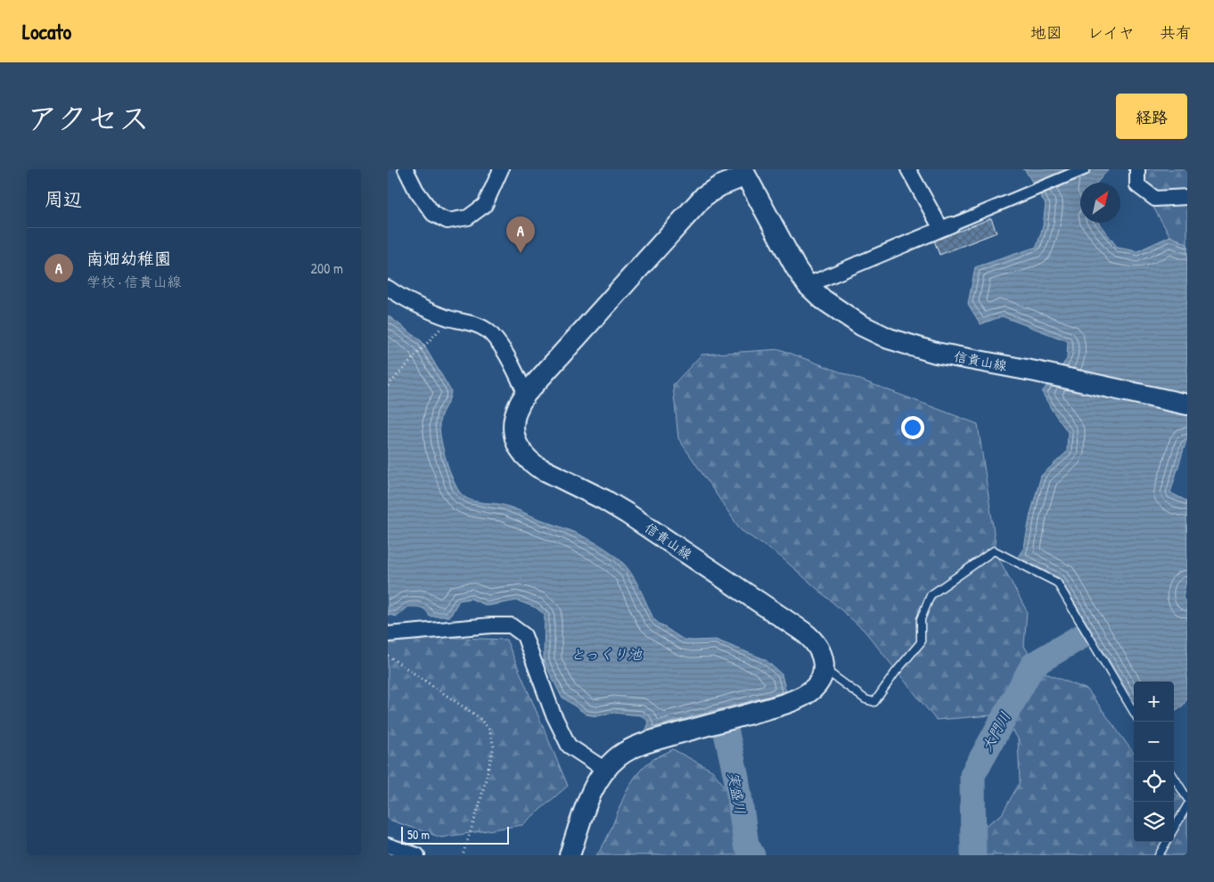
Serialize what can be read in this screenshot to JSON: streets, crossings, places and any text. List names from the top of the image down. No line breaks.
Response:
{"streets":{"main road":["信貴山線"]},"water":["とっくり池","大門川","実盛川"],"scale_bar":"50 m","north":"top right","page":{"header":"Locato","nav":["地図","レイヤ","共有"],"title":"アクセス","buttons":"経路","heading":"周辺","pins":"A","list":[{"mark":"A","name":"南畑幼稚園","note":"学校 · 信貴山線","value":"200 m"}],"map_buttons":["+","−"],"scale":"50 m"}}
